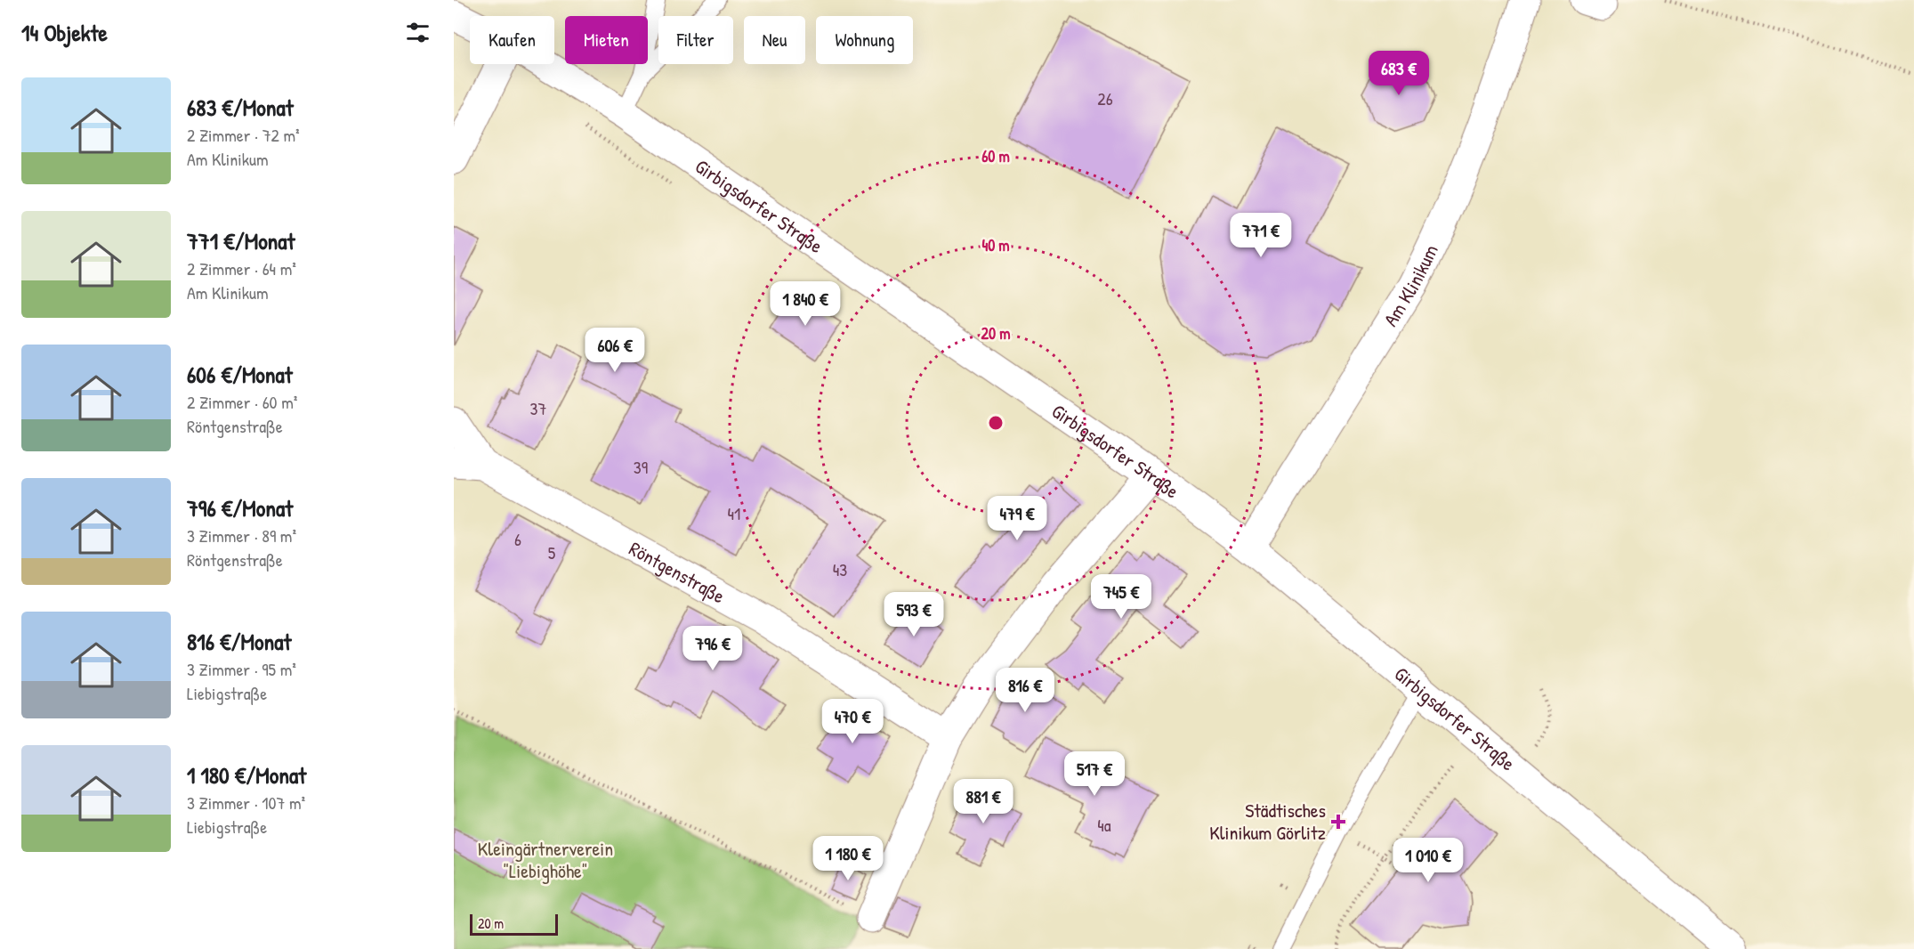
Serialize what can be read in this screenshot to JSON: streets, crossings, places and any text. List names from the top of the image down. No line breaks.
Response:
{"streets":{"street":["Girbigsdorfer Straße","Am Klinikum","Röntgenstraße"]},"crossings":[["Girbigsdorfer Straße","Am Klinikum"]],"parks":["Kleingärtnerverein \"Liebighöhe\""],"places":{"health":["Städtisches Klinikum Görlitz"]},"house_numbers":["26","37","39","41","6","5","43","4a"],"scale_bar":"20 m","page":{"heading":"14 Objekte","chip":["Kaufen","Mieten","Filter","Neu","Wohnung"],"price":["683 €","771 €","1 840 €","606 €","479 €","745 €","593 €","796 €","816 €","470 €","517 €","881 €","1 180 €","1 010 €"],"list":[{"name":"683 €/Monat","note":"2 Zimmer · 72 m² · Am Klinikum"},{"name":"771 €/Monat","note":"2 Zimmer · 64 m² · Am Klinikum"},{"name":"606 €/Monat","note":"2 Zimmer · 60 m² · Röntgenstraße"},{"name":"796 €/Monat","note":"3 Zimmer · 89 m² · Röntgenstraße"},{"name":"816 €/Monat","note":"3 Zimmer · 95 m² · Liebigstraße"},{"name":"1 180 €/Monat","note":"3 Zimmer · 107 m² · Liebigstraße"}],"scale":"20 m"},"rings":["60 m","40 m","20 m"]}
